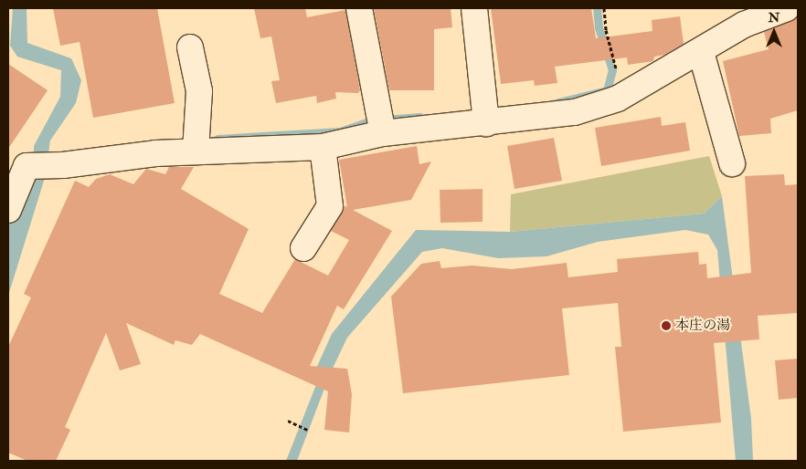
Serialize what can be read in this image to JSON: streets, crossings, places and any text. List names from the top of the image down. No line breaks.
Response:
{"places":["本庄の湯"],"north":"top"}
